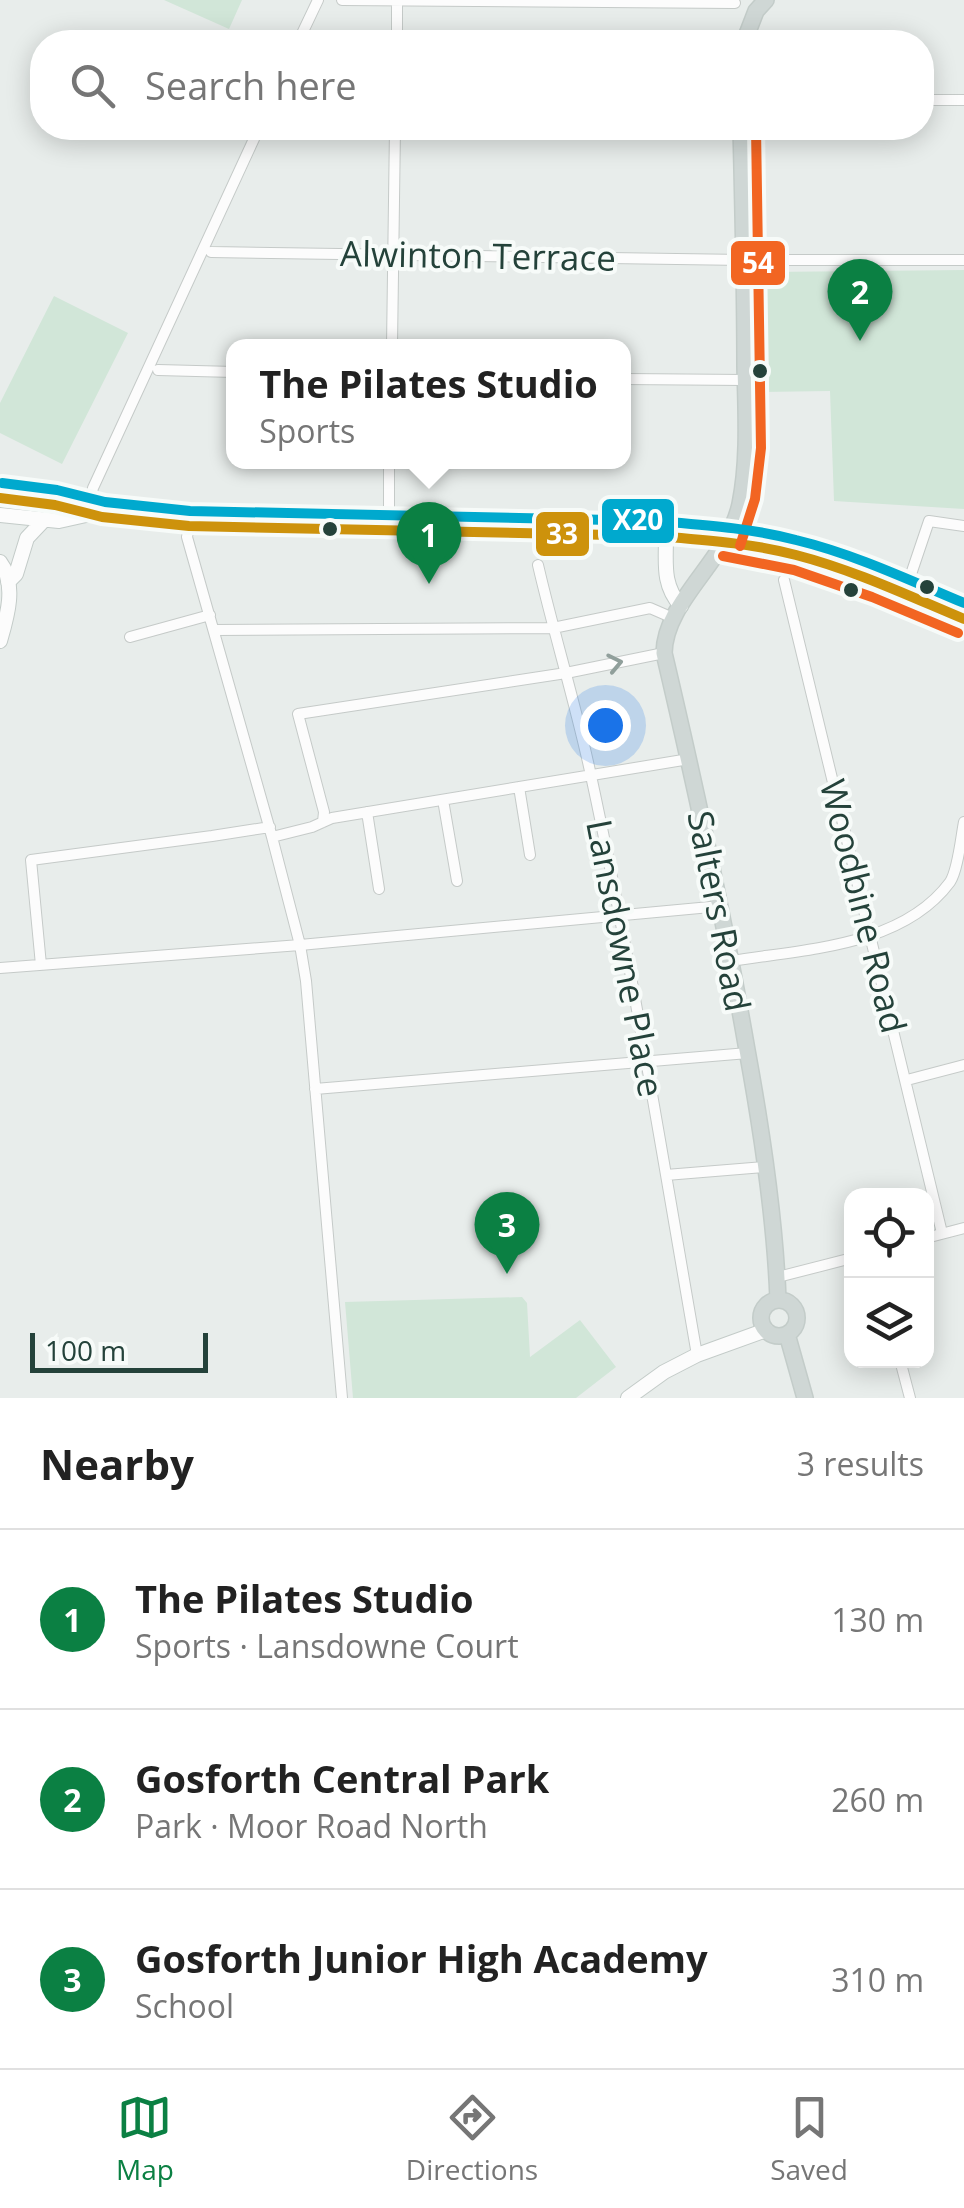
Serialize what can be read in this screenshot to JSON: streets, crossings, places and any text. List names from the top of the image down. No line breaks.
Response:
{"streets":{"main road":["Salters Road"],"street":["Alwinton Terrace","Woodbine Road","Lansdowne Place"]},"crossings":[["Alwinton Terrace","Salters Road"]],"lines":["transit line 54","transit line X20","transit line 33"],"scale_bar":"100 m","page":{"search":"Search here","pins":["2","1","3"],"popup":["The Pilates Studio","Sports"],"scale":"100 m","heading":["Nearby","3 results"],"list":[{"mark":"1","name":"The Pilates Studio","note":"Sports · Lansdowne Court","value":"130 m"},{"mark":"2","name":"Gosforth Central Park","note":"Park · Moor Road North","value":"260 m"},{"mark":"3","name":"Gosforth Junior High Academy","note":"School","value":"310 m"}],"nav":["Map","Directions","Saved"]}}
